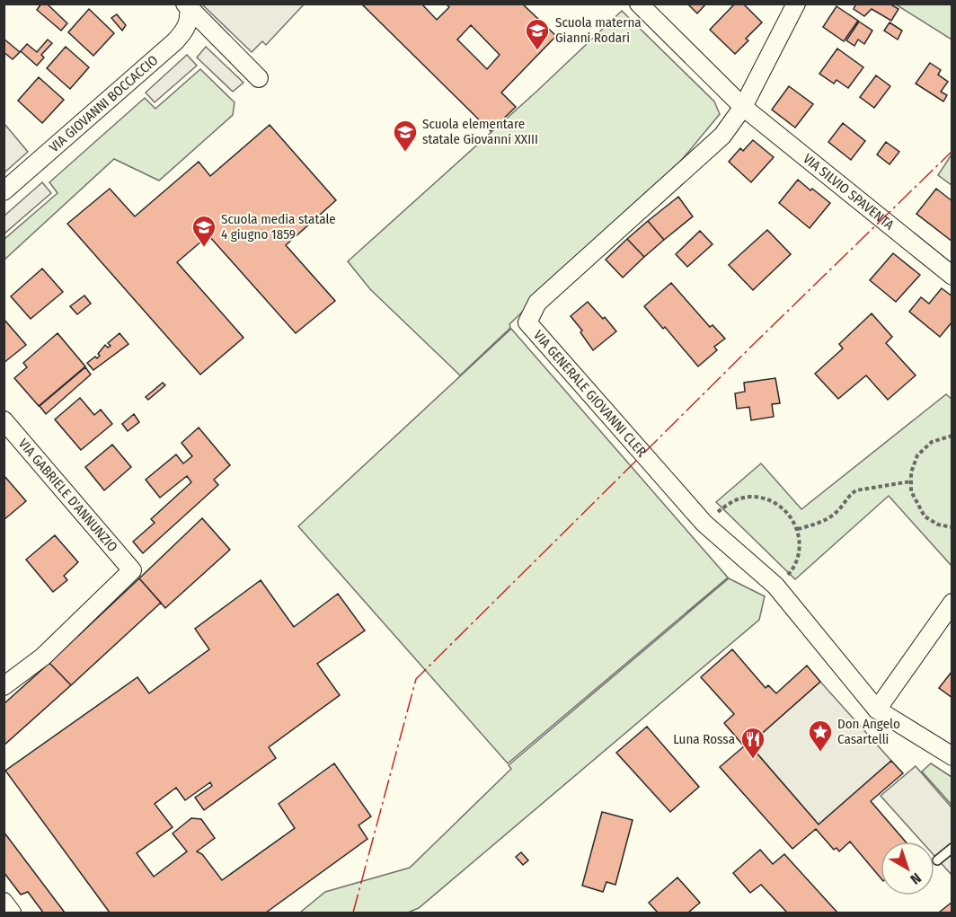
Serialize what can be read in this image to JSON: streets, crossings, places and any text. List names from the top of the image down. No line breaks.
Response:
{"streets":{"street":["VIA GIOVANNI BOCCACCIO","VIA SILVIO SPAVENTA","VIA GENERALE GIOVANNI CLER","VIA GABRIELE D'ANNUNZIO"]},"crossings":[["VIA SILVIO SPAVENTA","VIA GENERALE GIOVANNI CLER"]],"places":{"school or university":["Scuola materna Gianni Rodari","Scuola elementare statale Giovanni XXIII","Scuola media statale 4 giugno 1859"],"place":["Don Angelo Casartelli"],"restaurant":["Luna Rossa"]},"north":"bottom right"}
